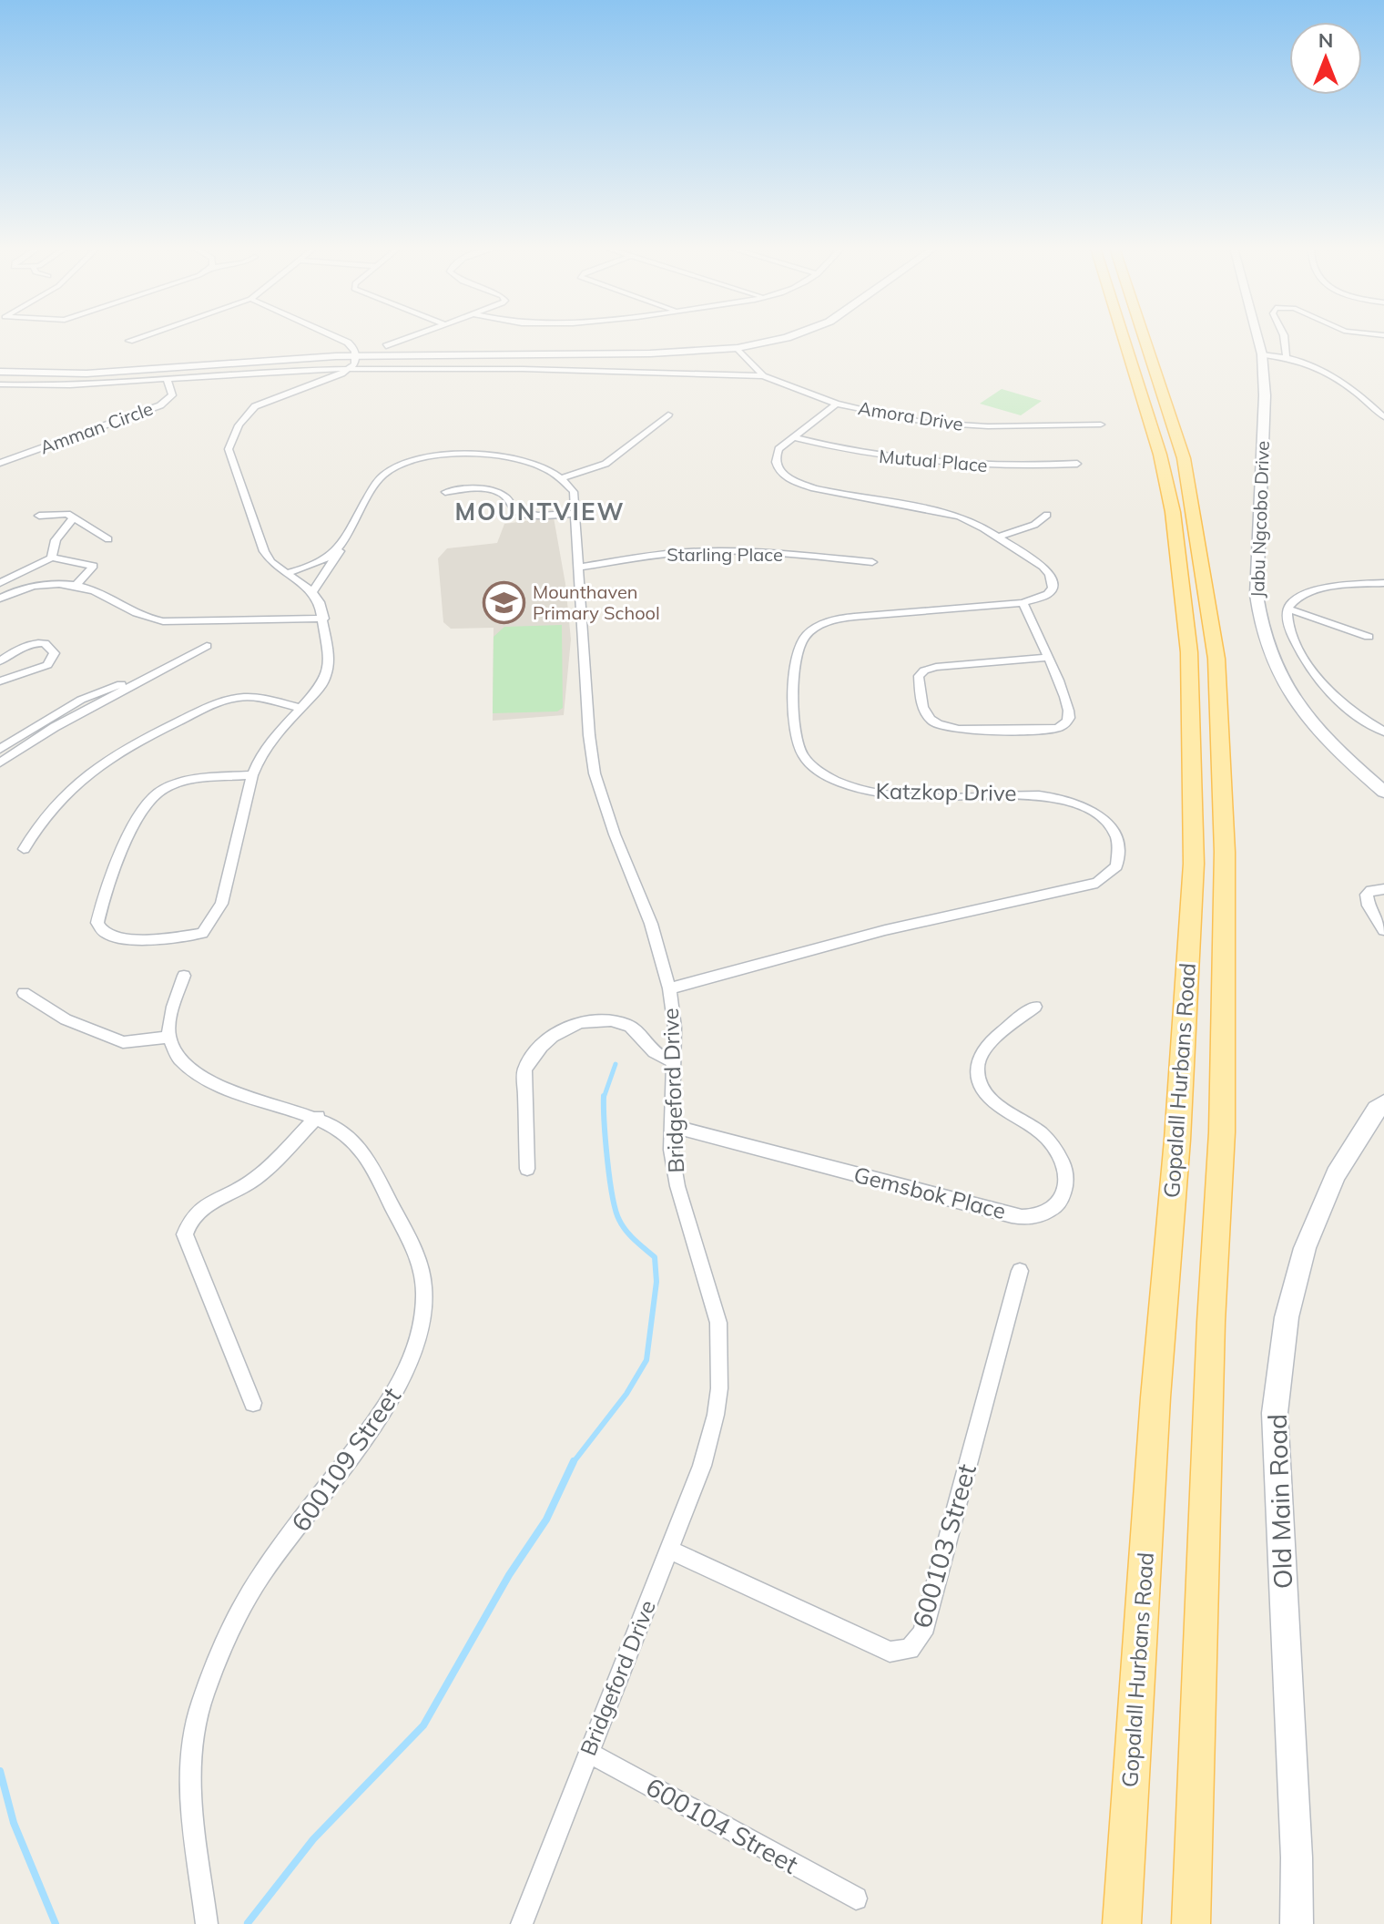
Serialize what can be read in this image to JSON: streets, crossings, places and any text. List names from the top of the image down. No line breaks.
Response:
{"streets":{"main road":["Jabu Ngcobo Drive","Gopalall Hurbans Road","Old Main Road"],"street":["Amora Drive","Amman Circle","Mutual Place","Starling Place","Katzkop Drive","Bridgeford Drive","Gemsbok Place","600109 Street","600103 Street","600104 Street"]},"crossings":[["Amora Drive","Katzkop Drive"],["Mutual Place","Katzkop Drive"],["Starling Place","Bridgeford Drive"],["Katzkop Drive","Bridgeford Drive"],["Bridgeford Drive","Gemsbok Place"],["Bridgeford Drive","600103 Street"],["Bridgeford Drive","600104 Street"]],"districts":["MOUNTVIEW"],"places":{"school or university":["Mounthaven Primary School"]},"north":"top"}
